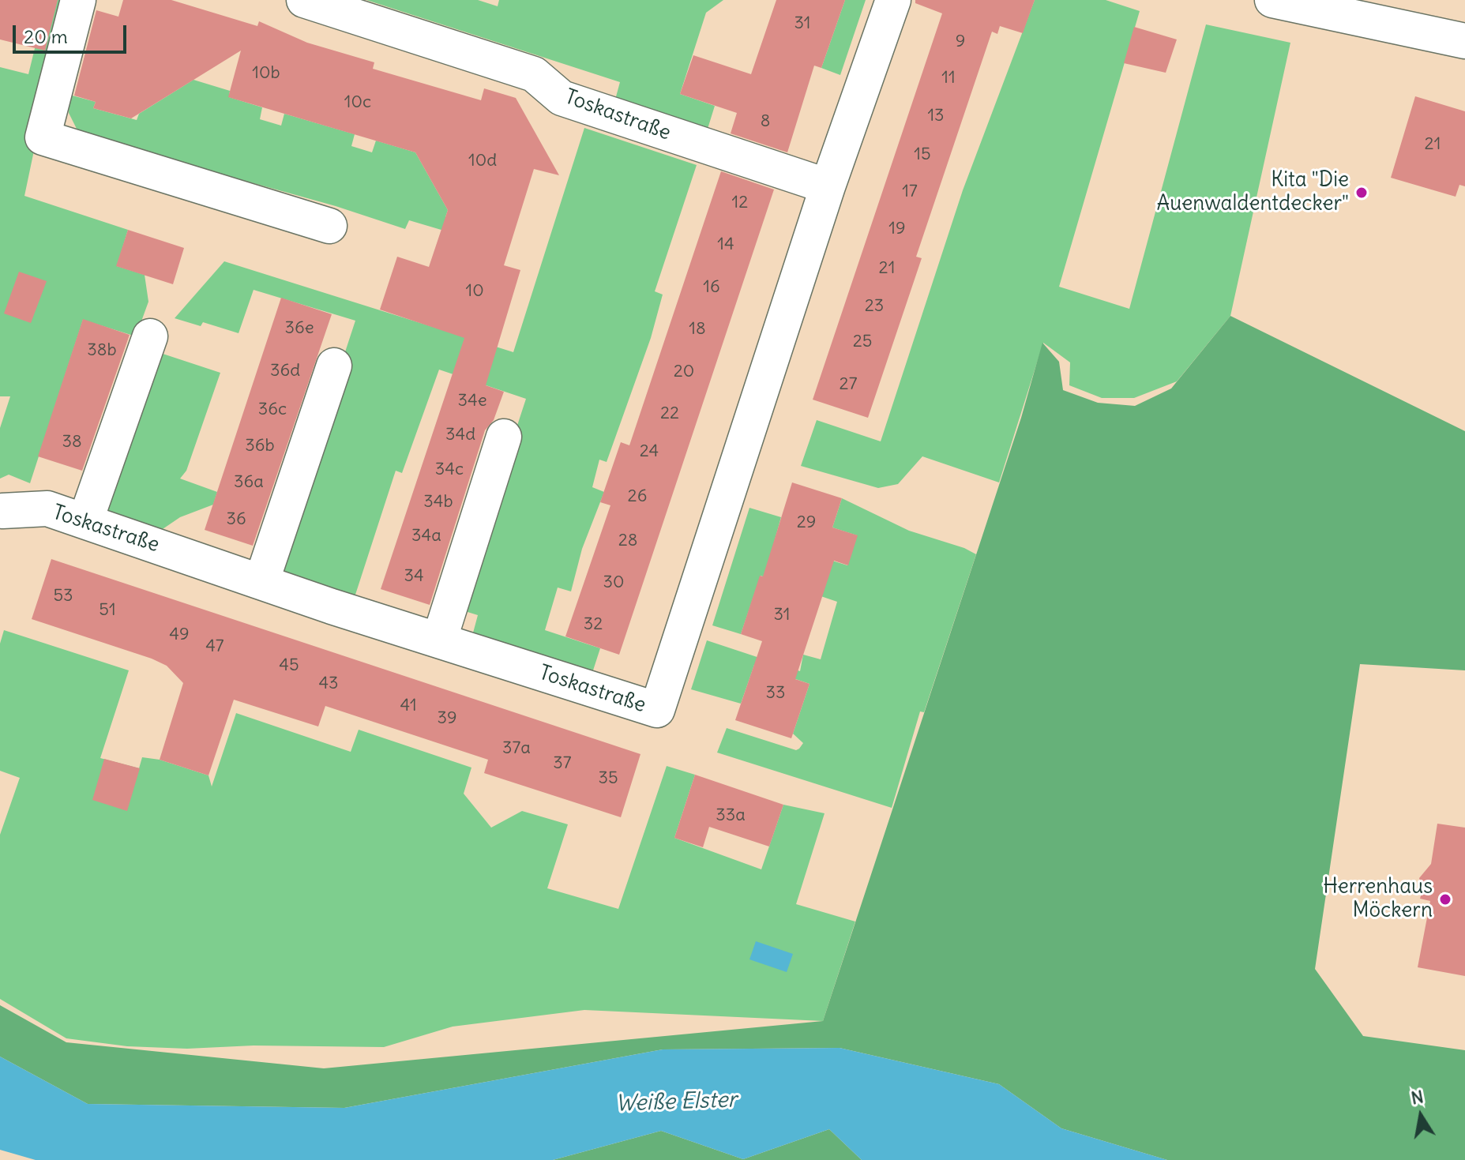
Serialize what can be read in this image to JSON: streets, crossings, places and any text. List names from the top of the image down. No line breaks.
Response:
{"streets":{"street":["Toskastraße"]},"water":["Weiße Elster"],"places":["Kita \"Die Auenwaldentdecker\"","Herrenhaus Möckern"],"house_numbers":["31","9","10b","11","10c","13","8","21","15","10d","17","12","19","14","21","16","10","23","36e","18","25","38b","36d","20","27","34e","36c","22","34d","38","36b","24","34c","36a","26","34b","36","29","34a","28","34","30","53","51","31","32","49","47","45","43","33","41","39","37a","37","35","33a"],"scale_bar":"20 m","north":"top"}
